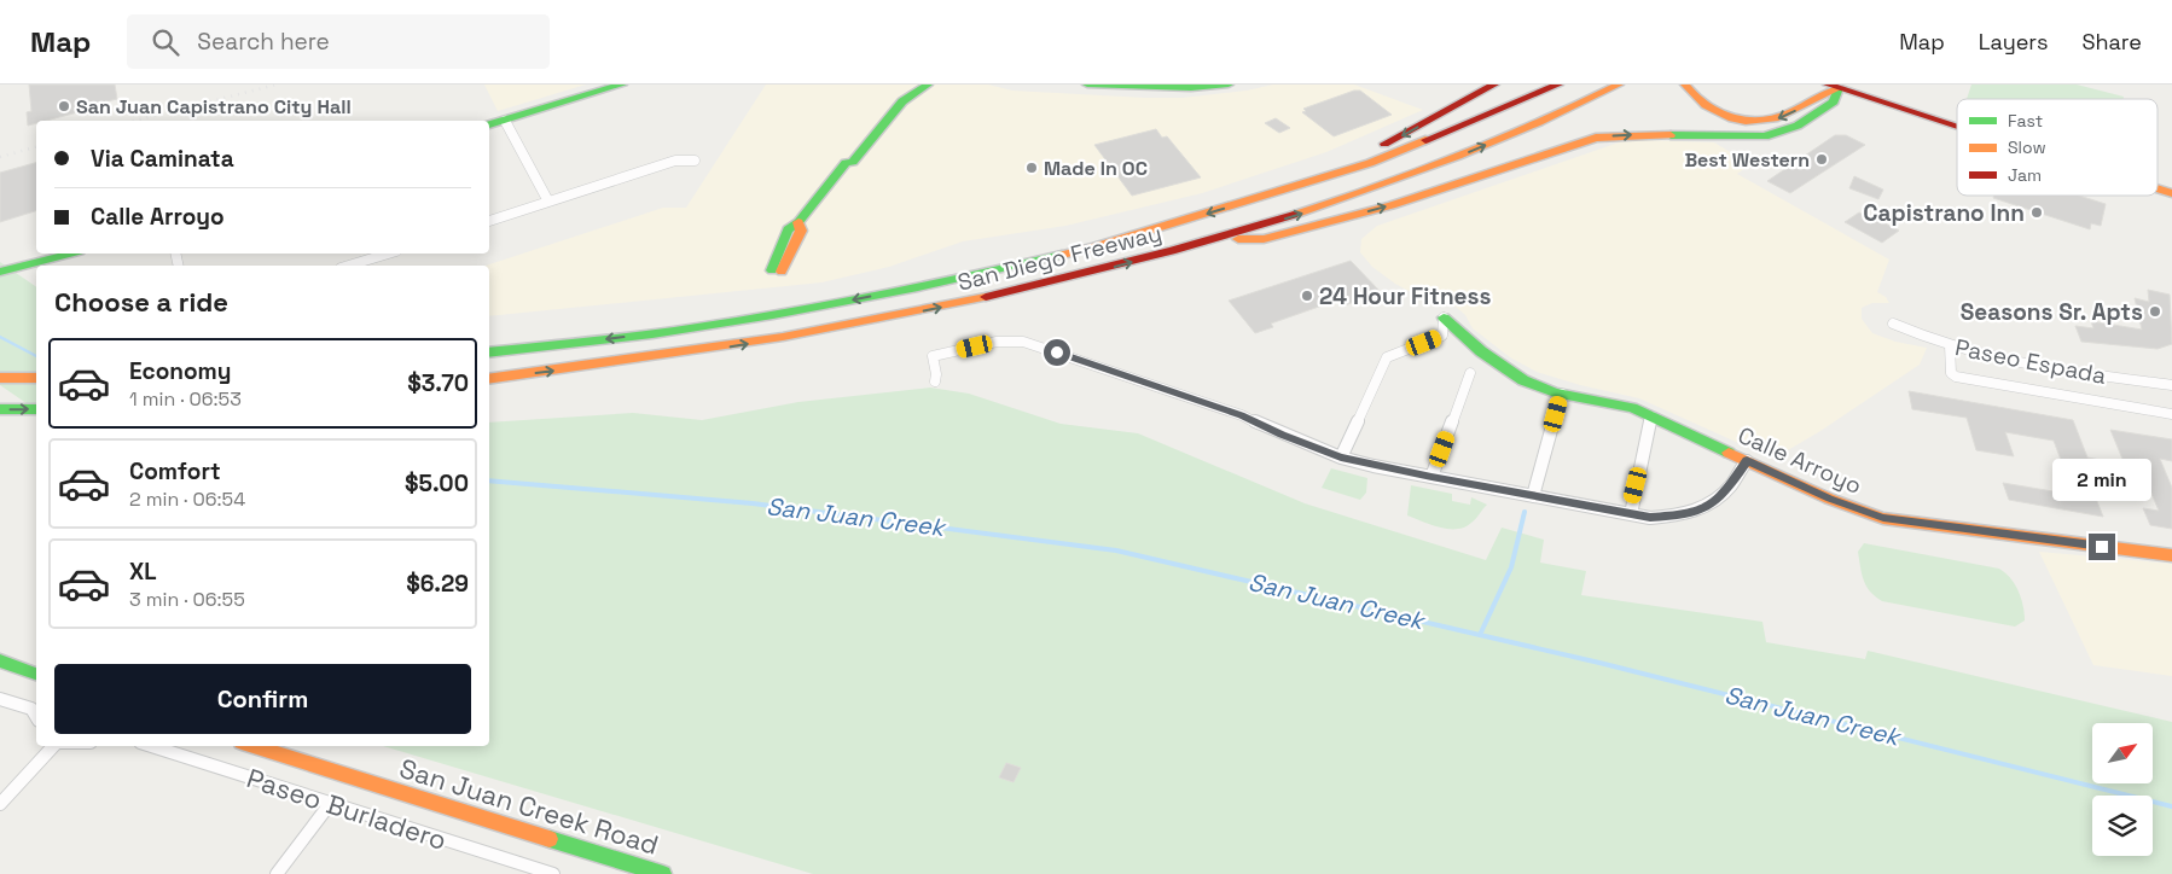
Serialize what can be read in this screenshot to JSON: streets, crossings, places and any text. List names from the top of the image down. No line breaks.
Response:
{"streets":{"main road":["San Diego Freeway","Calle Arroyo","San Juan Creek Road"],"street":["Paseo Espada","Paseo Burladero"]},"water":["San Juan Creek"],"places":["San Juan Capistrano City Hall","Best Western","Made In OC","Capistrano Inn","24 Hour Fitness","Seasons Sr. Apts"],"legend":["Fast","Slow","Jam"],"north":"top right","page":{"header":"Map","search":"Search here","nav":["Map","Layers","Share"],"banner":["Via Caminata","Calle Arroyo"],"heading":"Choose a ride","list":[{"name":"Economy","note":"1 min · 06:53","value":"$3.70"},{"name":"Comfort","note":"2 min · 06:54","value":"$5.00"},{"name":"XL","note":"3 min · 06:55","value":"$6.29"}],"bubble":"2 min","buttons":"Confirm"}}
